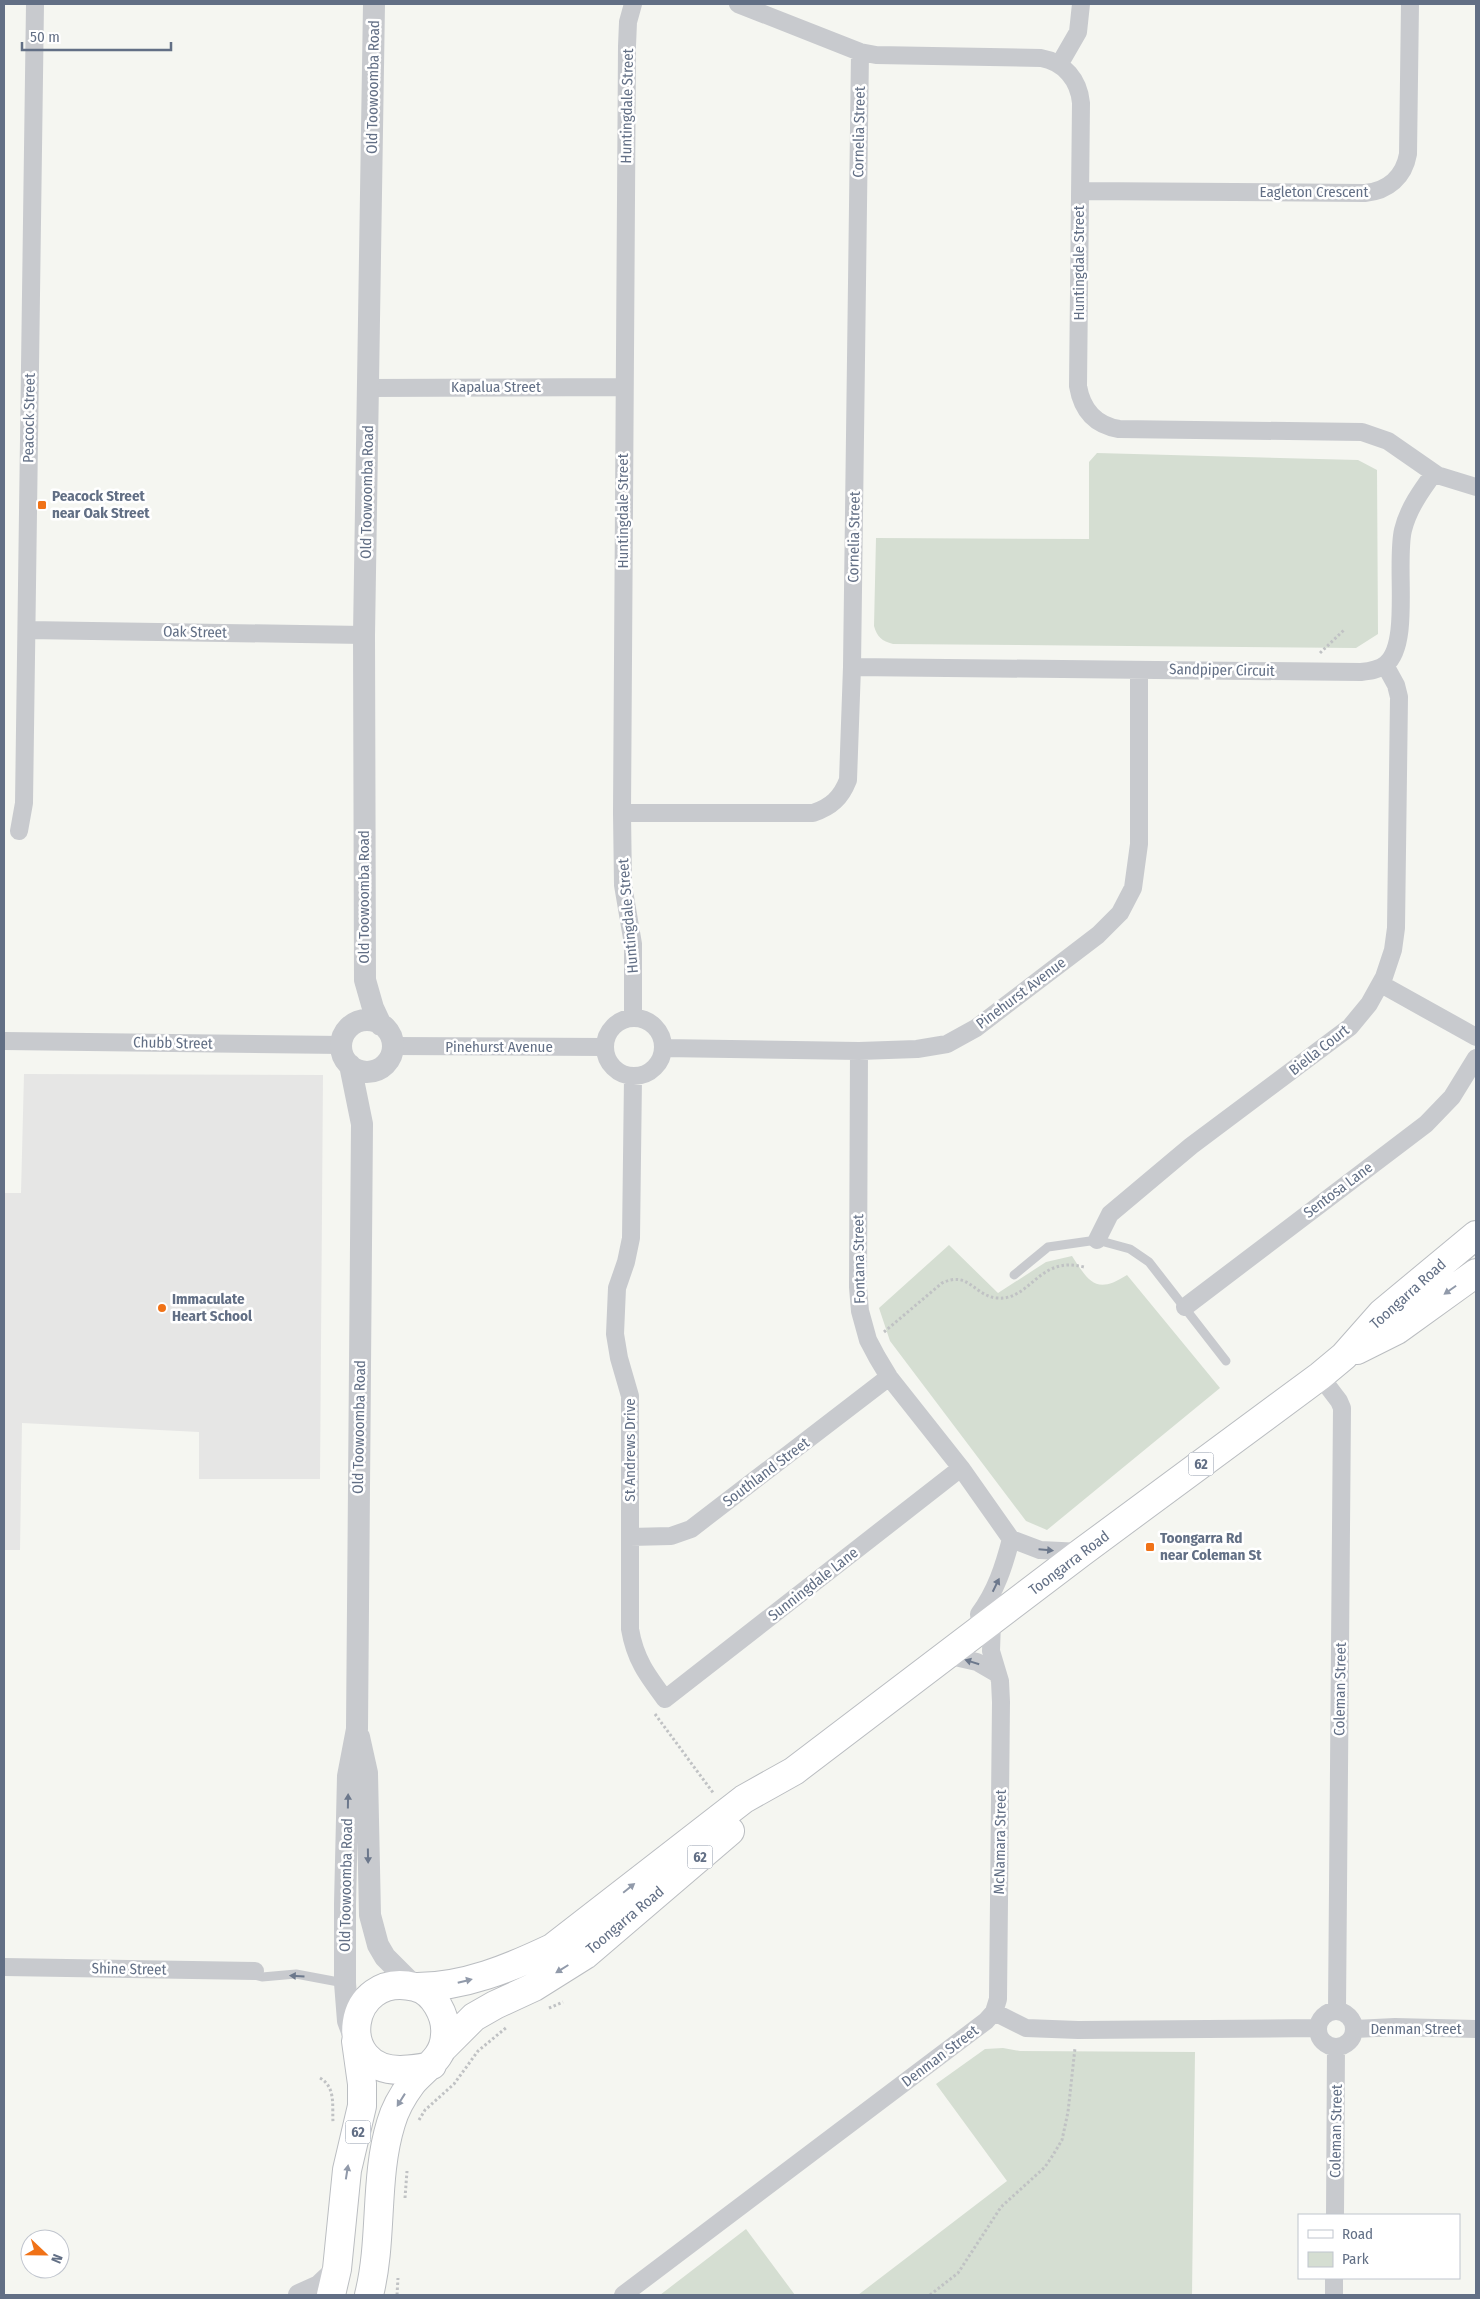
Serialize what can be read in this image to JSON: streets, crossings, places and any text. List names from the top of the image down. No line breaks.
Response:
{"streets":{"main road":["Old Toowoomba Road","Toongarra Road","62"],"street":["Huntingdale Street","Cornelia Street","Eagleton Crescent","Kapalua Street","Peacock Street","Oak Street","Sandpiper Circuit","Pinehurst Avenue","Chubb Street","Biella Court","Sentosa Lane","Fontana Street","St Andrews Drive","Southland Street","Sunningdale Lane","Coleman Street","McNamara Street","Shine Street","Denman Street"]},"crossings":[["Old Toowoomba Road","Kapalua Street"],["Old Toowoomba Road","Oak Street"],["Old Toowoomba Road","Pinehurst Avenue"],["Old Toowoomba Road","Chubb Street"],["Old Toowoomba Road","Toongarra Road"],["Old Toowoomba Road","62"],["Huntingdale Street","Cornelia Street"],["Huntingdale Street","Eagleton Crescent"],["Huntingdale Street","Kapalua Street"],["Huntingdale Street","Pinehurst Avenue"],["Huntingdale Street","St Andrews Drive"],["Cornelia Street","Sandpiper Circuit"],["Peacock Street","Oak Street"],["Sandpiper Circuit","Pinehurst Avenue"],["Sandpiper Circuit","Biella Court"],["Pinehurst Avenue","Chubb Street"],["Pinehurst Avenue","Fontana Street"],["Pinehurst Avenue","St Andrews Drive"],["Fontana Street","Southland Street"],["Fontana Street","Sunningdale Lane"],["Toongarra Road","62"],["Toongarra Road","Coleman Street"],["Toongarra Road","McNamara Street"],["St Andrews Drive","Southland Street"],["St Andrews Drive","Sunningdale Lane"],["Coleman Street","Denman Street"],["McNamara Street","Denman Street"]],"places":{"transit":["Peacock Street near Oak Street","Toongarra Rd near Coleman St"],"other":["Immaculate Heart School"]},"legend":["Road","Park"],"scale_bar":"50 m","north":"right"}
